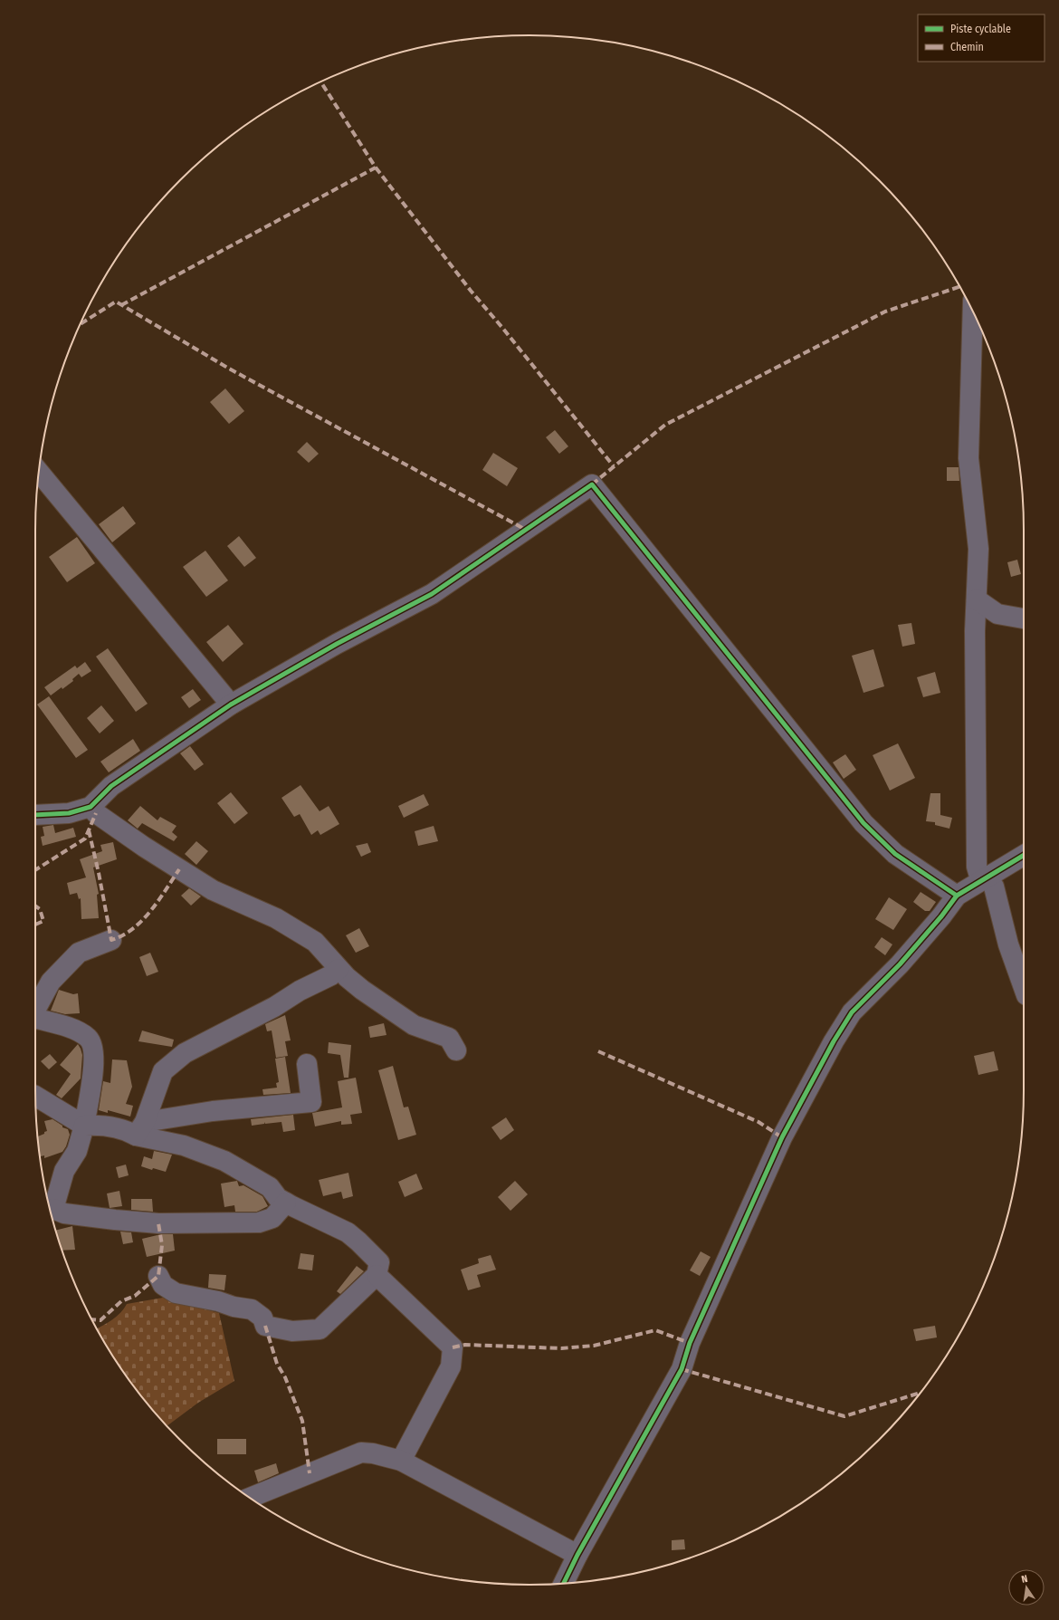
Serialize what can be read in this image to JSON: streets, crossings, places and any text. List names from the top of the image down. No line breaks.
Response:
{"legend":["Piste cyclable","Chemin"],"north":"top"}
